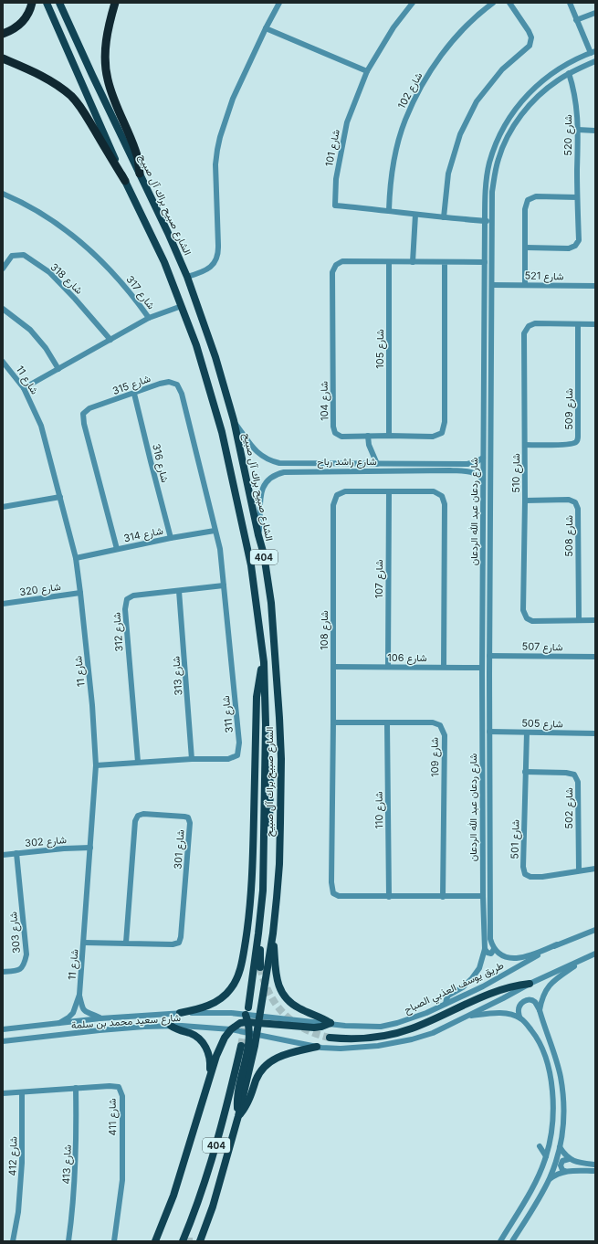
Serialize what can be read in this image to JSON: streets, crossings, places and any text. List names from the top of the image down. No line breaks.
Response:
{"streets":{"main road":["الشارع صبيح براك آل صبيح","404"],"street":["شارع 102","شارع 520","شارع 101","شارع 521","شارع 318","شارع 317","شارع 105","شارع 11","شارع 315","شارع 104","شارع 509","شارع راشد رباح","شارع 316","شارع 510","شارع ردعان عبد الله الردعان","شارع 314","شارع 508","شارع 107","شارع 320","شارع 108","شارع 312","شارع 507","شارع 106","شارع 313","شارع 311","شارع 505","شارع 109","شارع 502","شارع 110","شارع 501","شارع 302","شارع 301","شارع 303","طريق يوسف العذبي الصباح","شارع سعيد محمد بن سلمة","شارع 411","شارع 412","شارع 413"]},"crossings":[["شارع 102","شارع 101"],["شارع 520","شارع ردعان عبد الله الردعان"],["شارع 101","شارع ردعان عبد الله الردعان"],["الشارع صبيح براك آل صبيح","شارع راشد رباح"],["الشارع صبيح براك آل صبيح","404"],["الشارع صبيح براك آل صبيح","شارع سعيد محمد بن سلمة"],["شارع 521","شارع ردعان عبد الله الردعان"],["شارع 318","شارع 317"],["شارع 317","شارع 11"],["شارع 105","شارع 104"],["شارع 11","شارع 314"],["شارع 11","شارع 320"],["شارع 11","شارع 311"],["شارع 11","شارع 302"],["شارع 11","شارع 301"],["شارع 11","شارع سعيد محمد بن سلمة"],["شارع 315","شارع 316"],["شارع 315","شارع 314"],["شارع 315","شارع 311"],["شارع 104","شارع ردعان عبد الله الردعان"],["شارع 509","شارع 510"],["شارع راشد رباح","شارع ردعان عبد الله الردعان"],["شارع 316","شارع 314"],["شارع 510","شارع 508"],["شارع ردعان عبد الله الردعان","شارع 108"],["شارع ردعان عبد الله الردعان","شارع 507"],["شارع ردعان عبد الله الردعان","شارع 106"],["شارع ردعان عبد الله الردعان","شارع 505"],["شارع ردعان عبد الله الردعان","طريق يوسف العذبي الصباح"],["شارع 314","شارع 311"],["شارع 107","شارع 108"],["شارع 107","شارع 106"],["شارع 108","شارع 106"],["شارع 108","شارع 109"],["شارع 108","شارع 110"],["شارع 312","شارع 313"],["شارع 312","شارع 311"],["شارع 313","شارع 311"],["شارع 505","شارع 501"],["شارع 109","شارع 110"],["شارع 502","شارع 501"],["شارع 302","شارع 303"],["شارع 411","شارع 412"],["شارع 411","شارع 413"]]}
